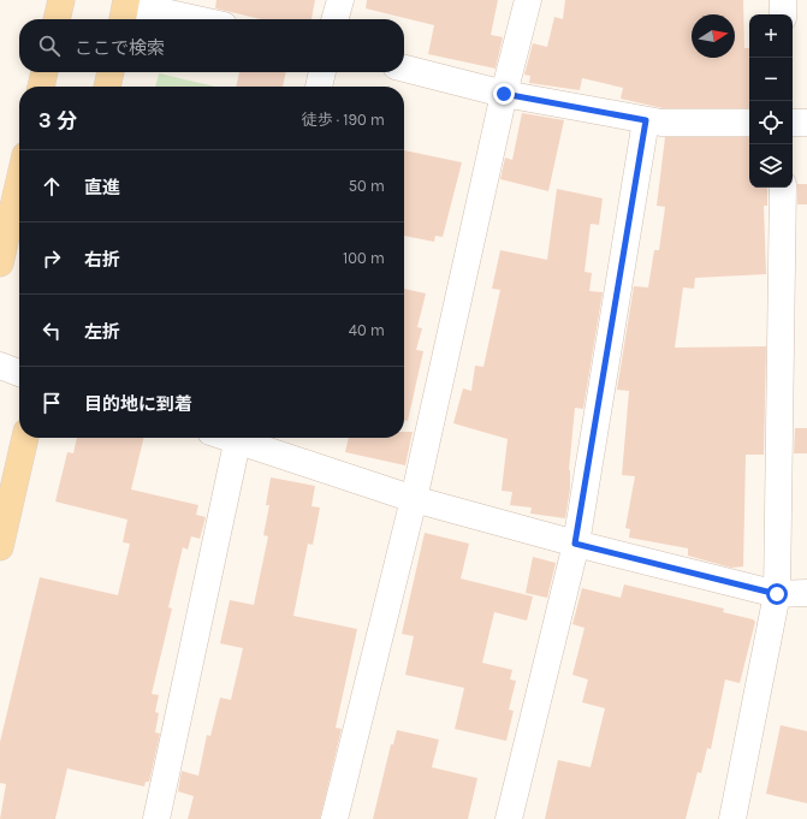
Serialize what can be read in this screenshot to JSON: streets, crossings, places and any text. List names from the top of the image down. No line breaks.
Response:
{"north":"right","page":{"map_buttons":["+","−"],"search":"ここで検索","heading":["3 分","徒歩 · 190 m"],"list":[["直進","50 m"],["右折","100 m"],["左折","40 m"],"目的地に到着"]}}
